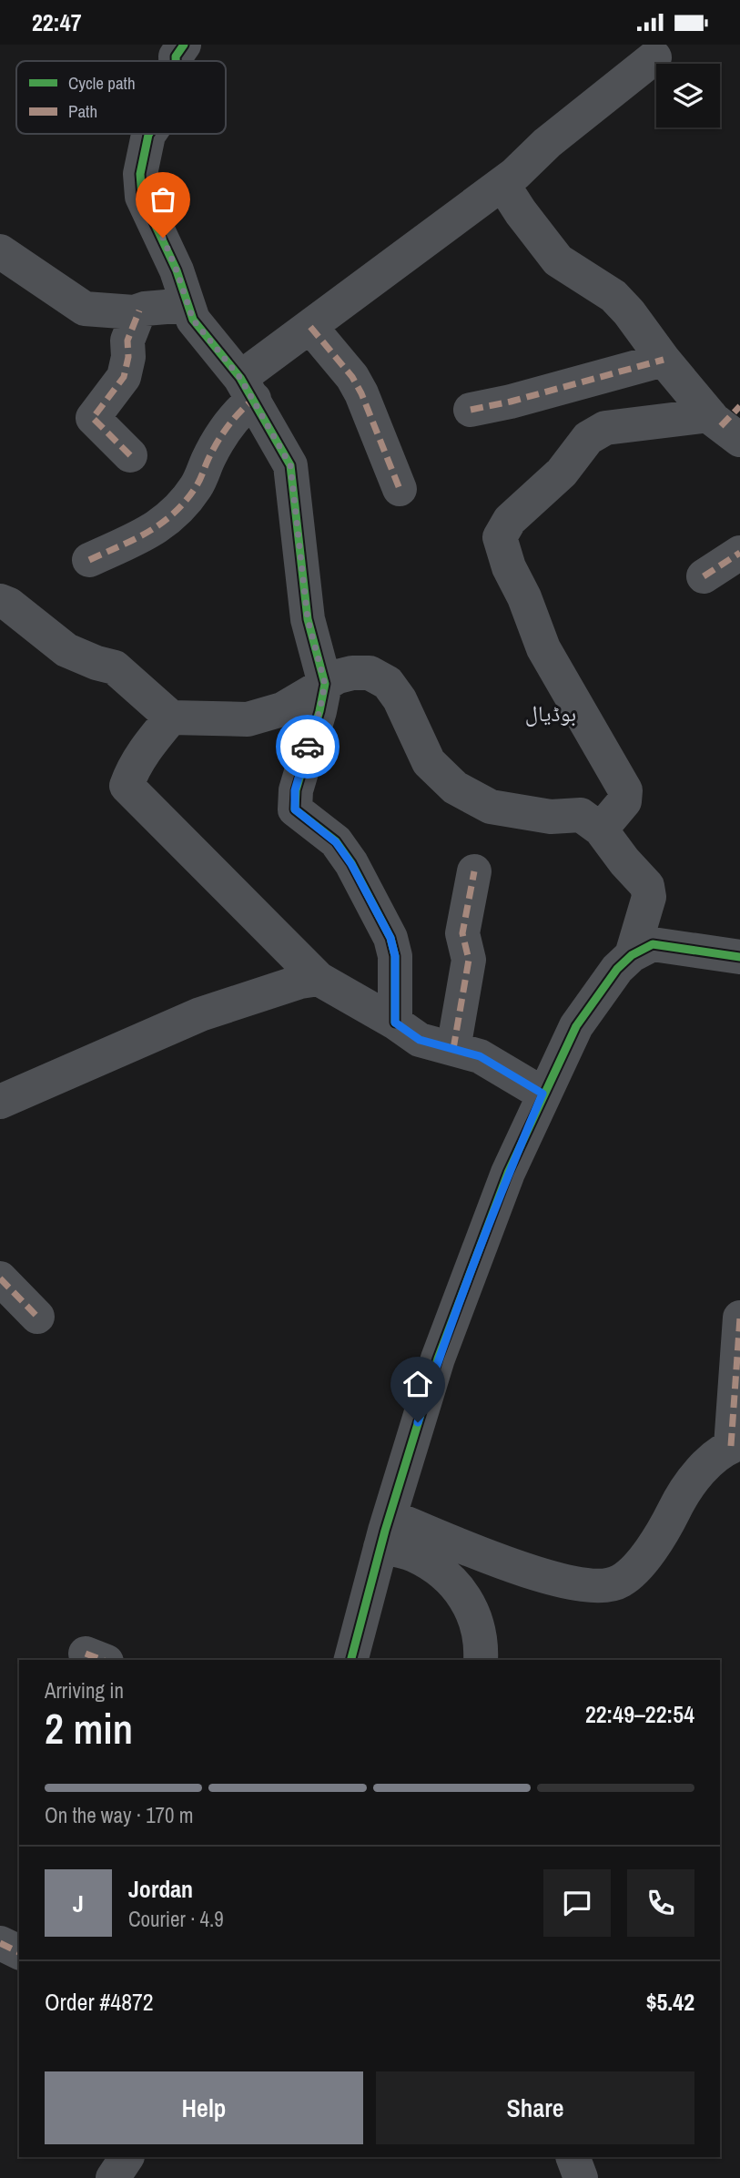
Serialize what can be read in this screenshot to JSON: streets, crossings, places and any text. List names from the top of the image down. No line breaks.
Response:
{"districts":["بوڈیال"],"legend":["Cycle path","Path"],"page":{"status":"22:47","heading":["2 min","Arriving in","22:49–22:54"],"panel":["Jordan","Courier · 4.9","Order #4872","$5.42"],"bar":"On the way · 170 m","round":"J","buttons":["Help","Share"]}}
